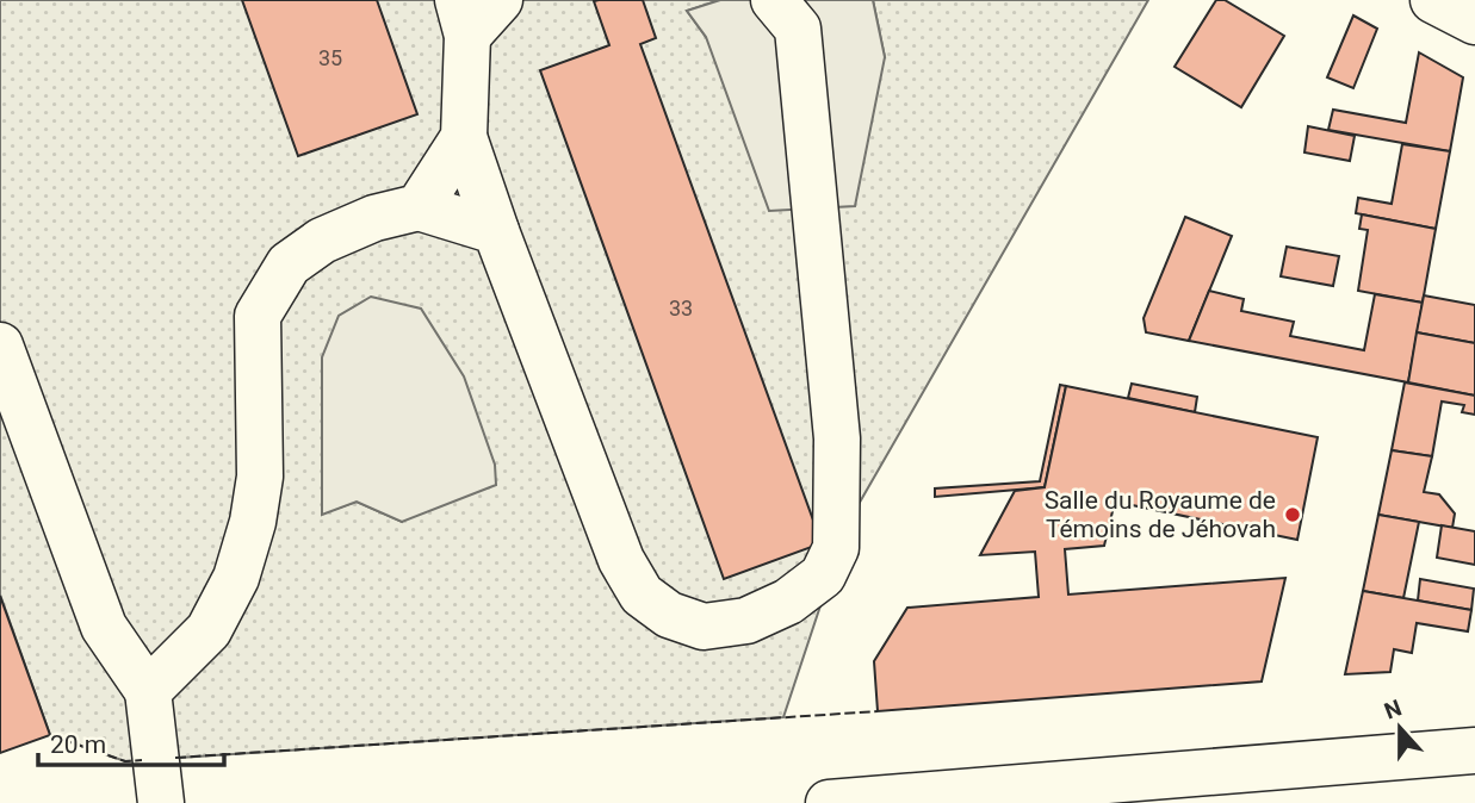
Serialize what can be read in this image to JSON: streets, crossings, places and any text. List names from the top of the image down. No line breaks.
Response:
{"places":["Salle du Royaume de Témoins de Jéhovah"],"house_numbers":["35","33"],"scale_bar":"20 m","north":"top"}
